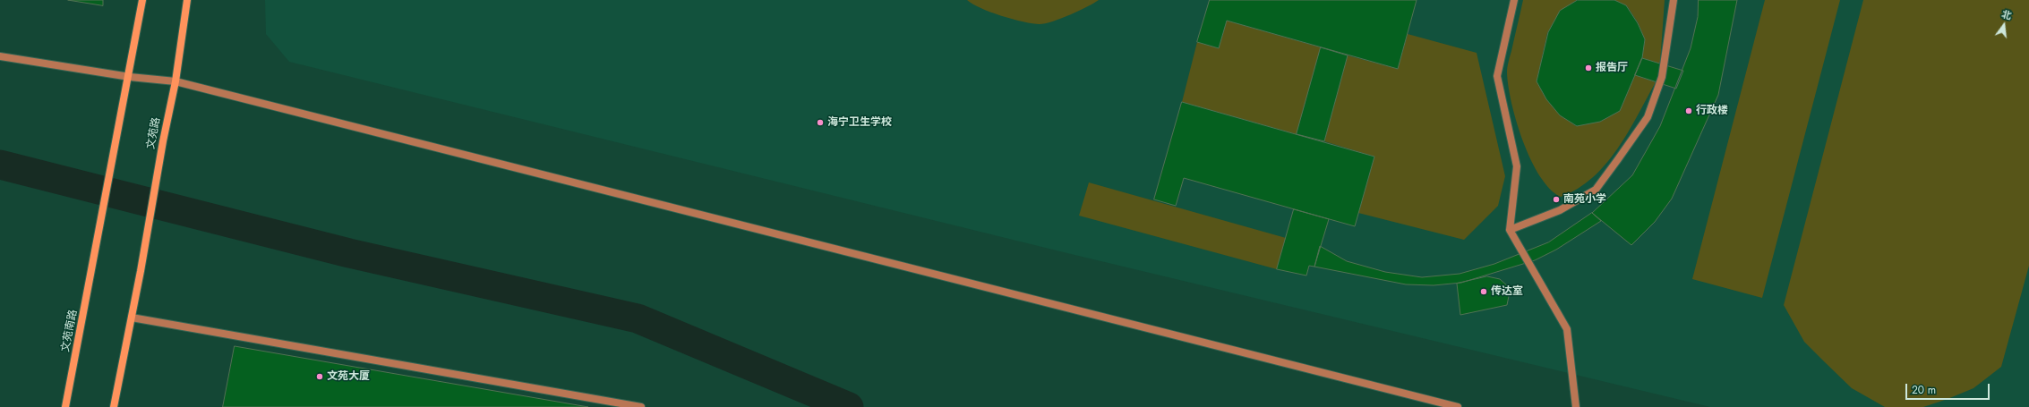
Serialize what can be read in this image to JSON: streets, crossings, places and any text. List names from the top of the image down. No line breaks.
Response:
{"streets":{"main road":["文苑路","文苑南路"]},"places":["报告厅","行政楼","海宁卫生学校","南苑小学","传达室","文苑大厦"],"scale_bar":"20 m","north":"top"}
